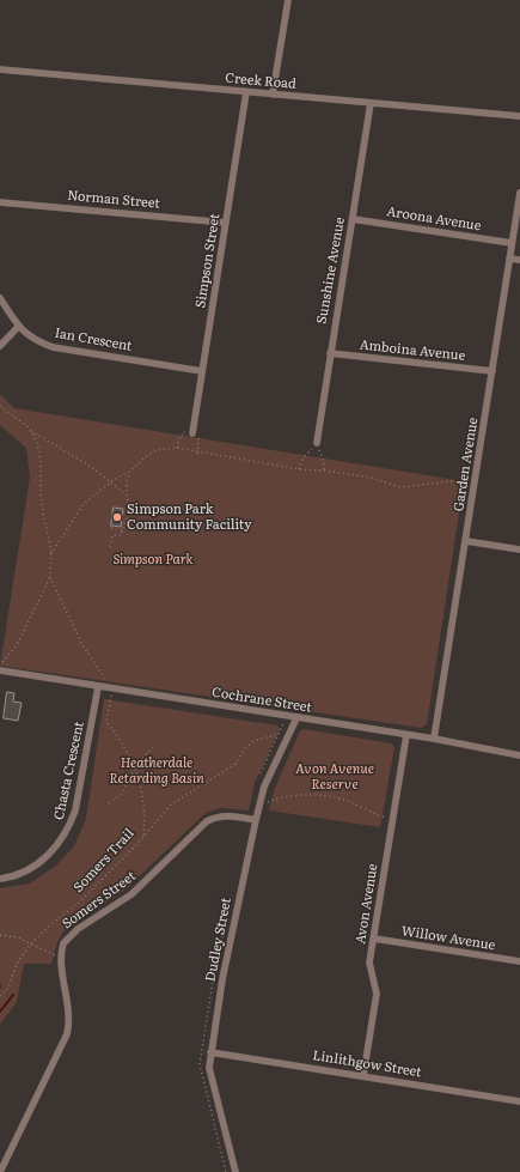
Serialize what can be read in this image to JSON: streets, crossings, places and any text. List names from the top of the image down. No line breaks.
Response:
{"streets":{"street":["Creek Road","Norman Street","Aroona Avenue","Simpson Street","Sunshine Avenue","Ian Crescent","Amboina Avenue","Garden Avenue","Cochrane Street","Chasta Crescent","Somers Street","Avon Avenue","Willow Avenue","Dudley Street","Linlithgow Street"],"path":["Somers Trail"]},"crossings":[["Creek Road","Simpson Street"],["Creek Road","Sunshine Avenue"],["Norman Street","Simpson Street"],["Aroona Avenue","Sunshine Avenue"],["Aroona Avenue","Garden Avenue"],["Simpson Street","Ian Crescent"],["Sunshine Avenue","Amboina Avenue"],["Amboina Avenue","Garden Avenue"],["Garden Avenue","Cochrane Street"],["Cochrane Street","Chasta Crescent"],["Cochrane Street","Somers Trail"],["Cochrane Street","Avon Avenue"],["Cochrane Street","Dudley Street"],["Somers Street","Dudley Street"],["Avon Avenue","Willow Avenue"],["Avon Avenue","Linlithgow Street"],["Dudley Street","Linlithgow Street"]],"parks":["Simpson Park","Heatherdale Retarding Basin","Avon Avenue Reserve"],"places":["Simpson Park Community Facility"]}
